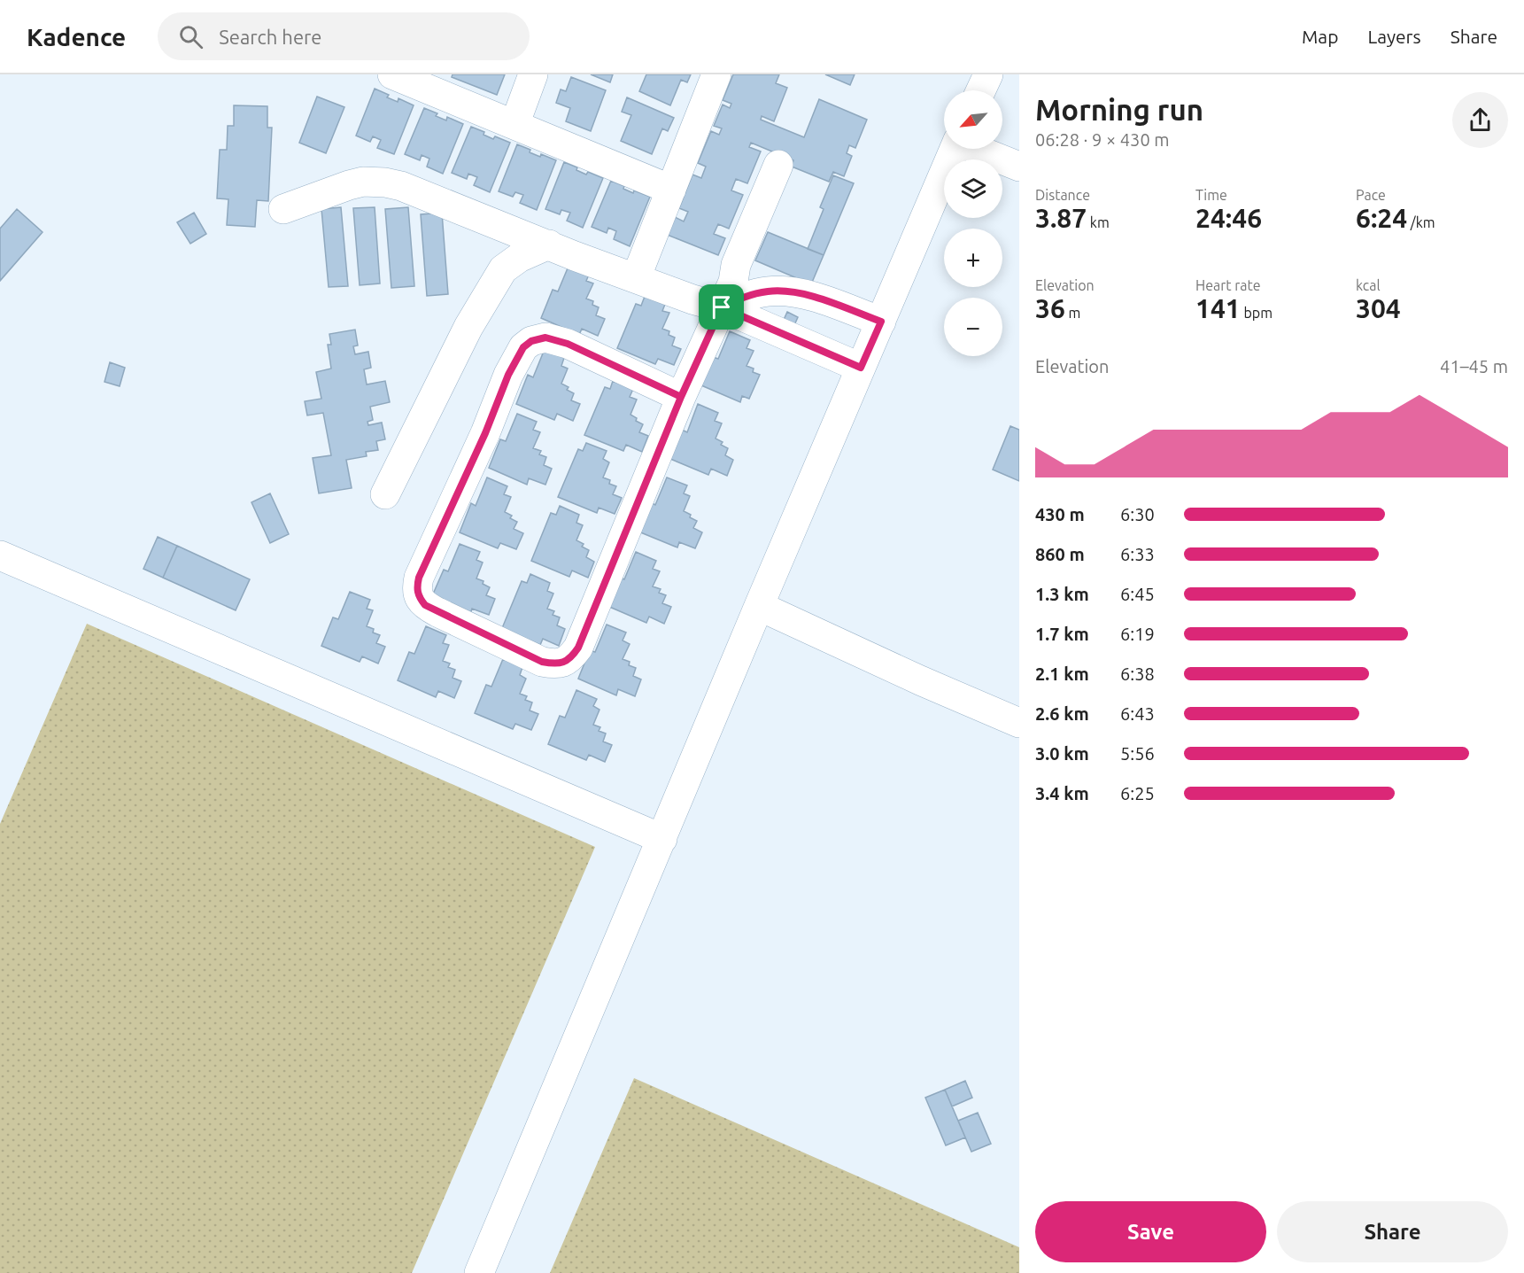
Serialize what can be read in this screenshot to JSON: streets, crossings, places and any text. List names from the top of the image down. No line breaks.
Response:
{"north":"bottom left","page":{"header":"Kadence","search":"Search here","nav":["Map","Layers","Share"],"heading":["Morning run","06:28 · 9 × 430 m"],"map_buttons":["+","−"],"stats":[["Distance","3.87 km"],["Time","24:46"],["Pace","6:24 /km"],["Elevation","36 m"],["Heart rate","141 bpm"],["kcal","304"]],"chart":["Elevation","41–45 m"],"list":[{"name":"430 m","note":"6:30"},{"name":"860 m","note":"6:33"},{"name":"1.3 km","note":"6:45"},{"name":"1.7 km","note":"6:19"},{"name":"2.1 km","note":"6:38"},{"name":"2.6 km","note":"6:43"},{"name":"3.0 km","note":"5:56"},{"name":"3.4 km","note":"6:25"}],"buttons":["Save","Share"]}}
